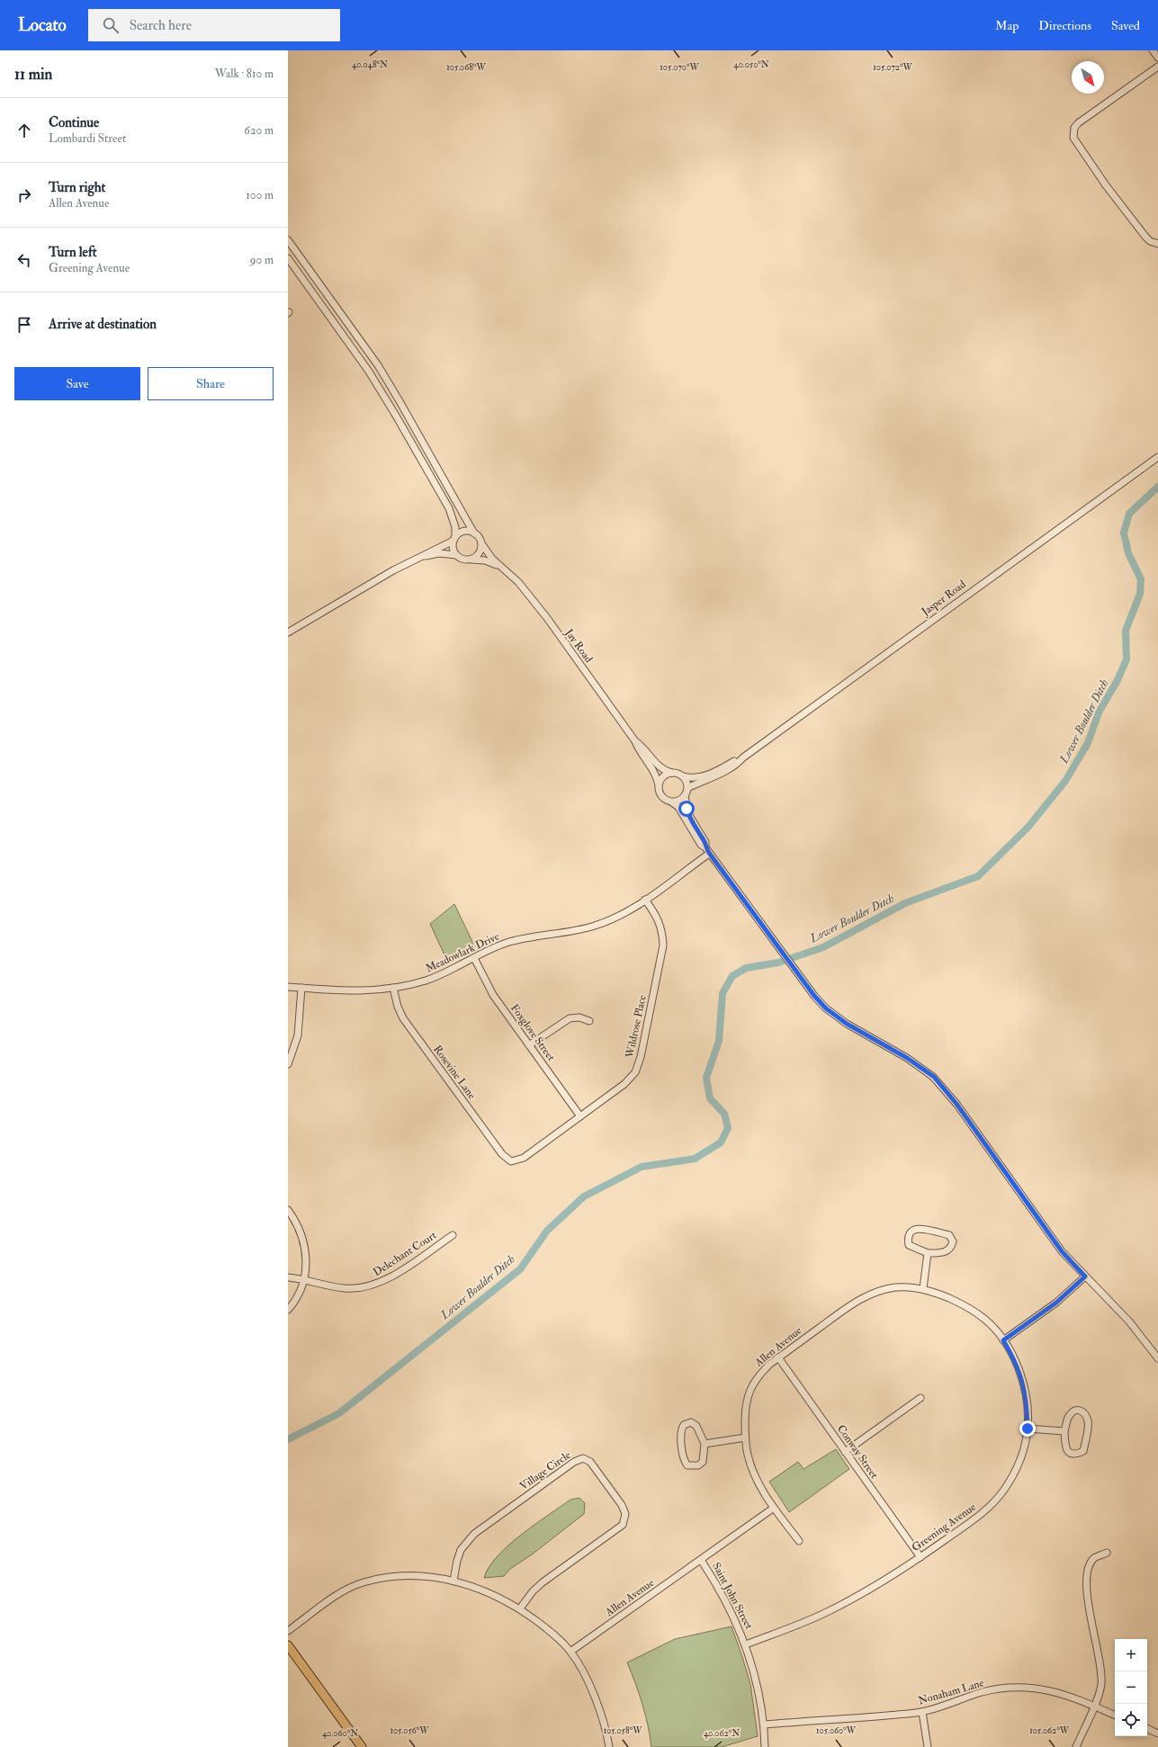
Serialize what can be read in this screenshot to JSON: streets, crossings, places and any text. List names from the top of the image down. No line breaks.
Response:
{"streets":{"street":["Jasper Road","Jay Road","Meadowlark Drive","Wildrose Place","Foxglove Street","Rosevine Lane","Delechant Court","Allen Avenue","Conway Street","Village Circle","Greening Avenue","Saint John Street","Nonaham Lane"]},"crossings":[["Jasper Road","Jay Road"],["Meadowlark Drive","Wildrose Place"],["Meadowlark Drive","Foxglove Street"],["Meadowlark Drive","Rosevine Lane"],["Wildrose Place","Foxglove Street"],["Wildrose Place","Rosevine Lane"],["Allen Avenue","Conway Street"],["Allen Avenue","Greening Avenue"],["Allen Avenue","Saint John Street"],["Conway Street","Greening Avenue"],["Greening Avenue","Saint John Street"],["Saint John Street","Nonaham Lane"]],"water":["Lower Boulder Ditch"],"north":"bottom right","page":{"header":"Locato","search":"Search here","nav":["Map","Directions","Saved"],"heading":["11 min","Walk · 810 m"],"list":[["Continue","Lombardi Street","620 m"],["Turn right","Allen Avenue","100 m"],["Turn left","Greening Avenue","90 m"],"Arrive at destination"],"buttons":["Save","Share"],"map_buttons":["+","−"]},"coordinates":["40.048°N","40.050°N","105.068°W","105.070°W","105.072°W","105.056°W","105.058°W","105.060°W","105.062°W","40.060°N","40.062°N"]}
